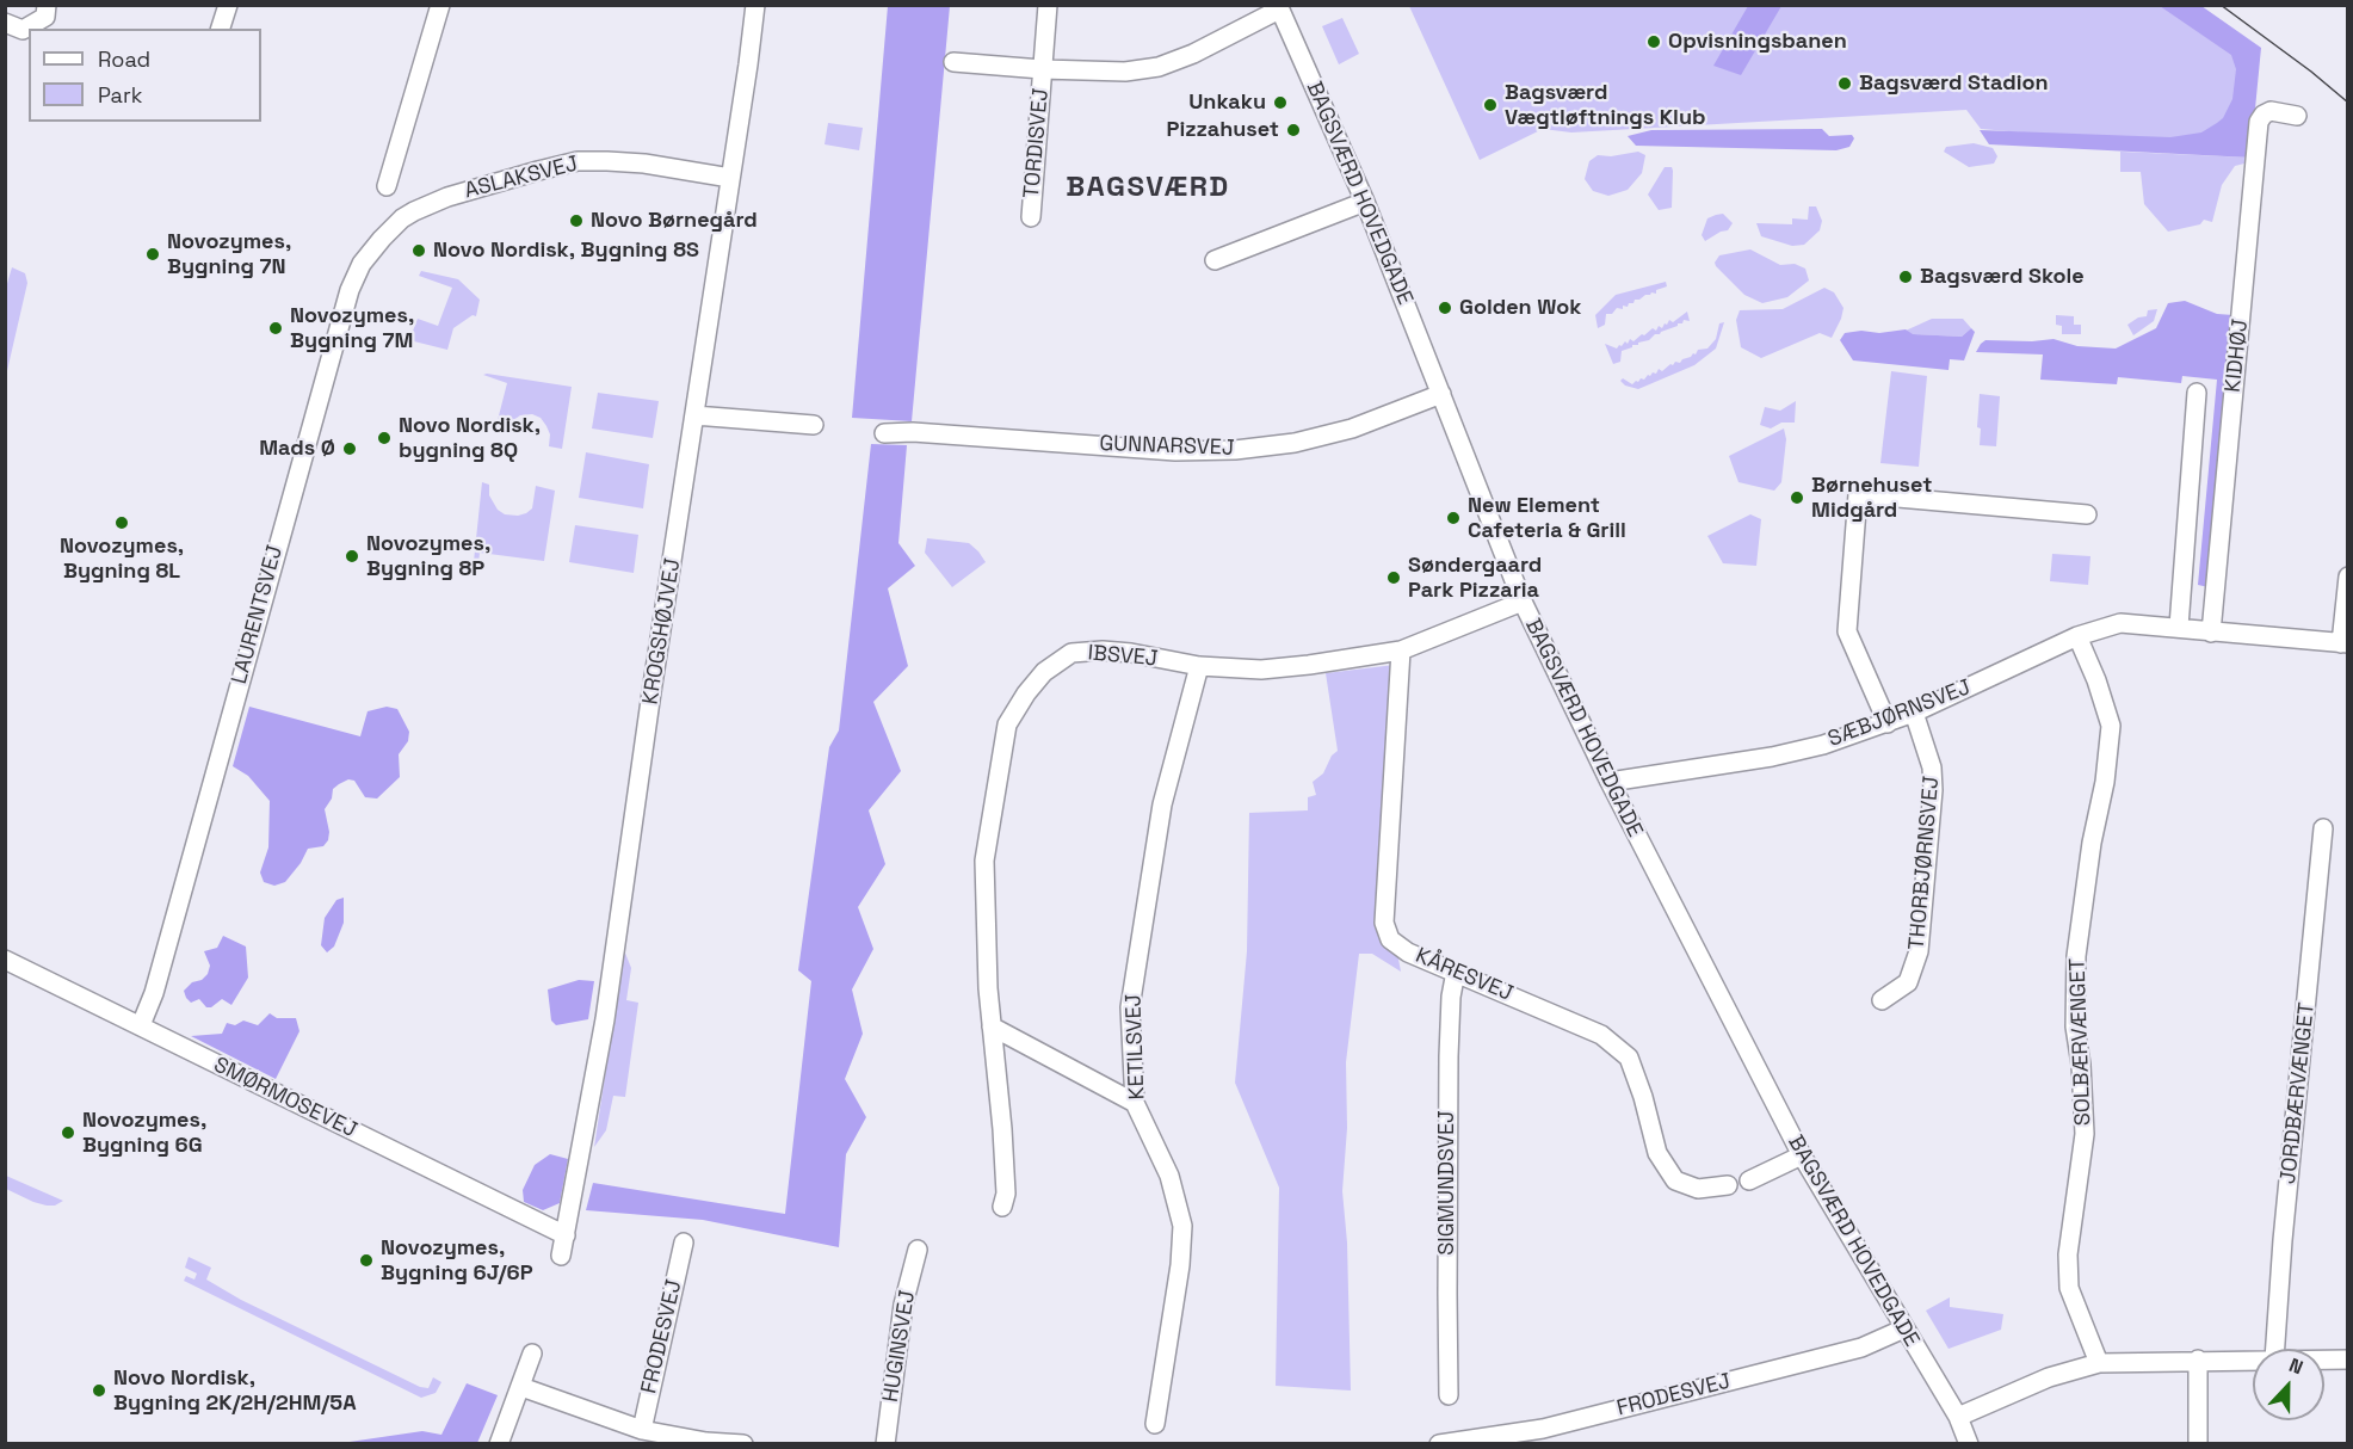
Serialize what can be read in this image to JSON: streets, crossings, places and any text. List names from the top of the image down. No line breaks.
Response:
{"streets":{"street":["TORDISVEJ","ASLAKSVEJ","BAGSVÆRD HOVEDGADE","KIDHØJ","GUNNARSVEJ","LAURENTSVEJ","KROGSHØJVEJ","IBSVEJ","SÆBJØRNSVEJ","THORBJØRNSVEJ","KÅRESVEJ","SOLBÆRVÆNGET","KETILSVEJ","JORDBÆRVÆNGET","SMØRMOSEVEJ","SIGMUNDSVEJ","FRODESVEJ","HUGINSVEJ"]},"crossings":[["TORDISVEJ","BAGSVÆRD HOVEDGADE"],["ASLAKSVEJ","LAURENTSVEJ"],["ASLAKSVEJ","KROGSHØJVEJ"],["BAGSVÆRD HOVEDGADE","GUNNARSVEJ"],["BAGSVÆRD HOVEDGADE","IBSVEJ"],["BAGSVÆRD HOVEDGADE","SÆBJØRNSVEJ"],["BAGSVÆRD HOVEDGADE","FRODESVEJ"],["KIDHØJ","SÆBJØRNSVEJ"],["LAURENTSVEJ","SMØRMOSEVEJ"],["KROGSHØJVEJ","SMØRMOSEVEJ"],["IBSVEJ","KÅRESVEJ"],["IBSVEJ","KETILSVEJ"],["SÆBJØRNSVEJ","THORBJØRNSVEJ"],["SÆBJØRNSVEJ","SOLBÆRVÆNGET"],["KÅRESVEJ","SIGMUNDSVEJ"]],"districts":["BAGSVÆRD"],"places":["Opvisningsbanen","Bagsværd Stadion","Unkaku","Bagsværd Vægtløftnings Klub","Pizzahuset","Novo Børnegård","Novo Nordisk, Bygning 8S","Novozymes, Bygning 7N","Bagsværd Skole","Golden Wok","Novozymes, Bygning 7M","Novo Nordisk, bygning 8Q","Mads Ø","Børnehuset Midgård","New Element Cafeteria & Grill","Novozymes, Bygning 8L","Novozymes, Bygning 8P","Søndergaard Park Pizzaria","Novozymes, Bygning 6G","Novozymes, Bygning 6J/6P","Novo Nordisk, Bygning 2K/2H/2HM/5A"],"legend":["Road","Park"],"north":"top"}
